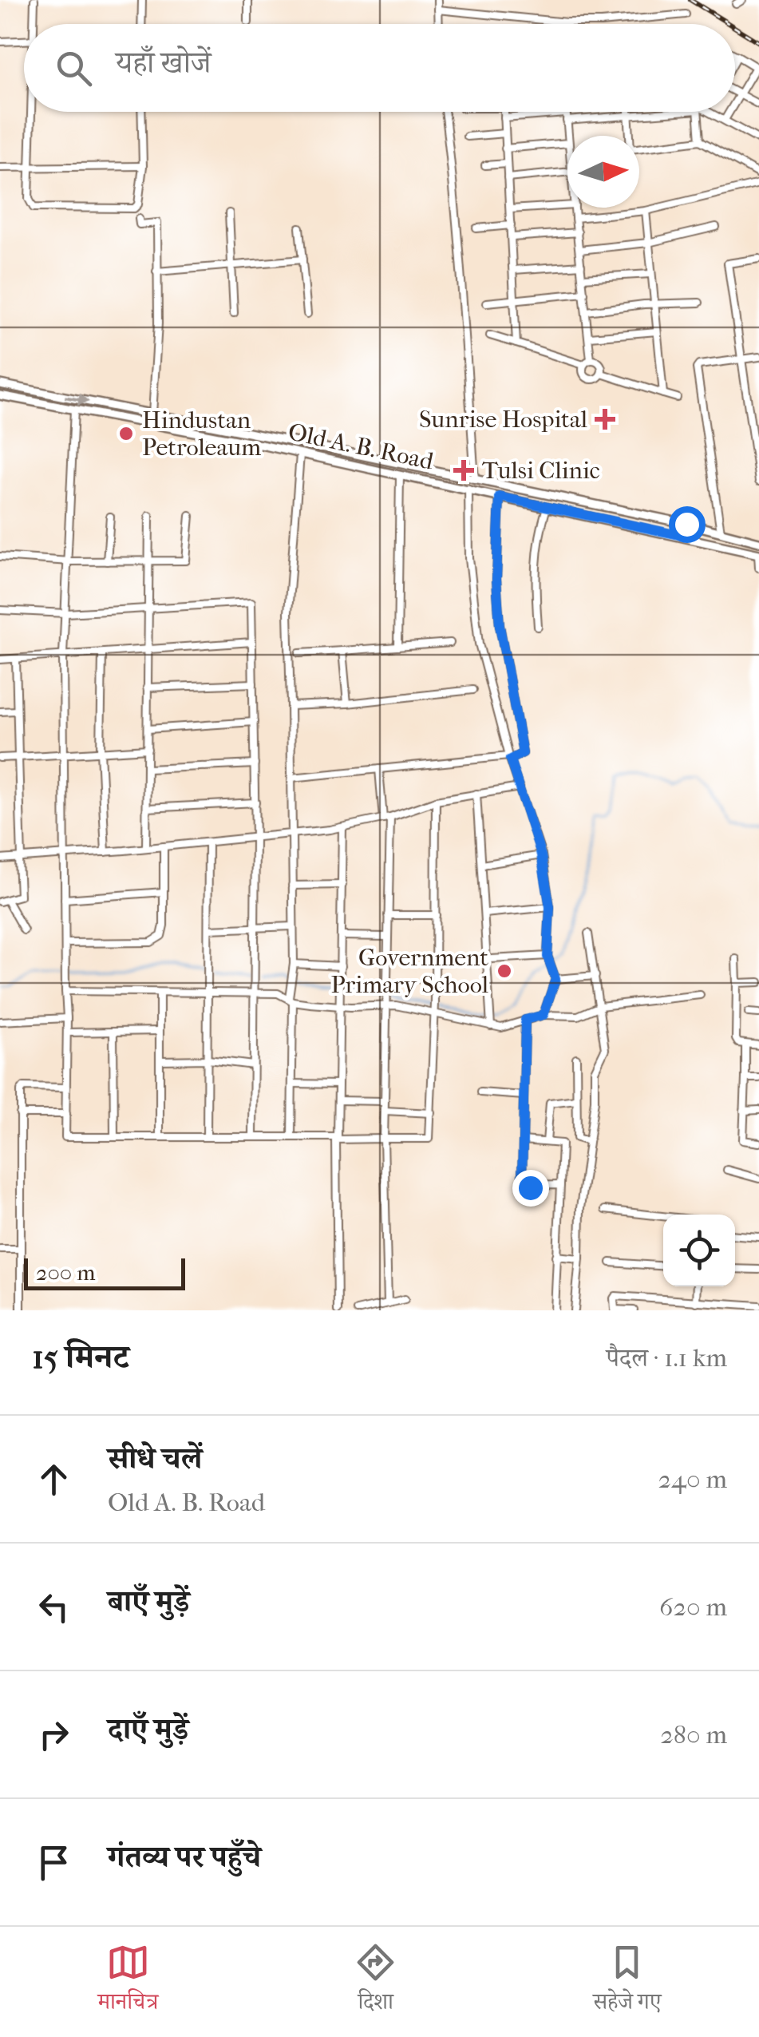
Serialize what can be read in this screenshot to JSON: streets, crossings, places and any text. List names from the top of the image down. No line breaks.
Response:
{"streets":{"main road":["Old A. B. Road"]},"places":{"health":["Sunrise Hospital","Tulsi Clinic"],"other":["Hindustan Petroleaum","Government Primary School"]},"scale_bar":"200 m","north":"right","page":{"search":"यहाँ खोजें","scale":"200 m","heading":["15 मिनट","पैदल · 1.1 km"],"list":[["सीधे चलें","Old A. B. Road","240 m"],["बाएँ मुड़ें","620 m"],["दाएँ मुड़ें","280 m"],"गंतव्य पर पहुँचे"],"nav":["मानचित्र","दिशा","सहेजे गए"]}}
